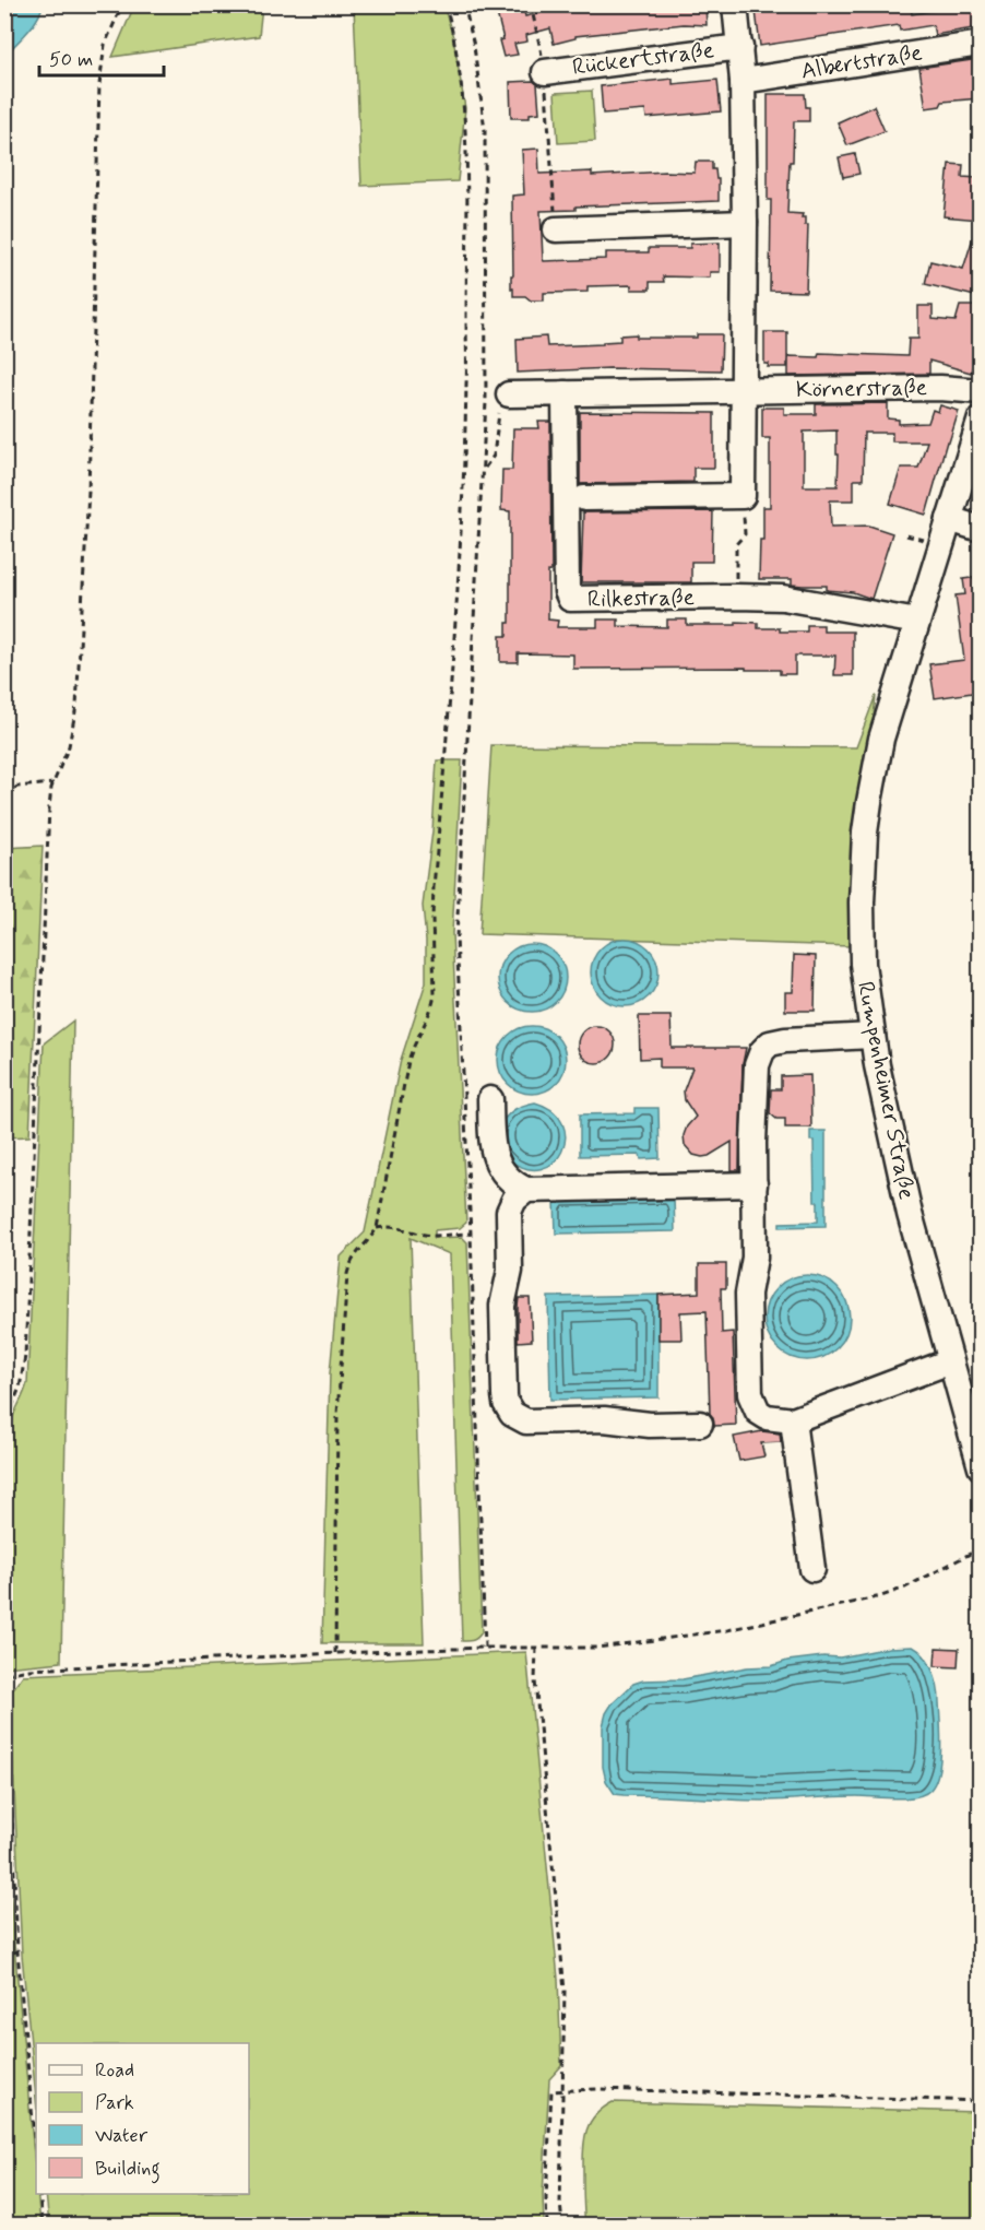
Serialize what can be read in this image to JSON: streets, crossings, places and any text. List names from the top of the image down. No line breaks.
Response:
{"streets":{"street":["Rückertstraße","Albertstraße","Körnerstraße","Rilkestraße","Rumpenheimer Straße"]},"crossings":[["Rückertstraße","Albertstraße"],["Rückertstraße","Körnerstraße"],["Körnerstraße","Rilkestraße"],["Rilkestraße","Rumpenheimer Straße"]],"legend":["Road","Park","Water","Building"],"scale_bar":"50 m"}
